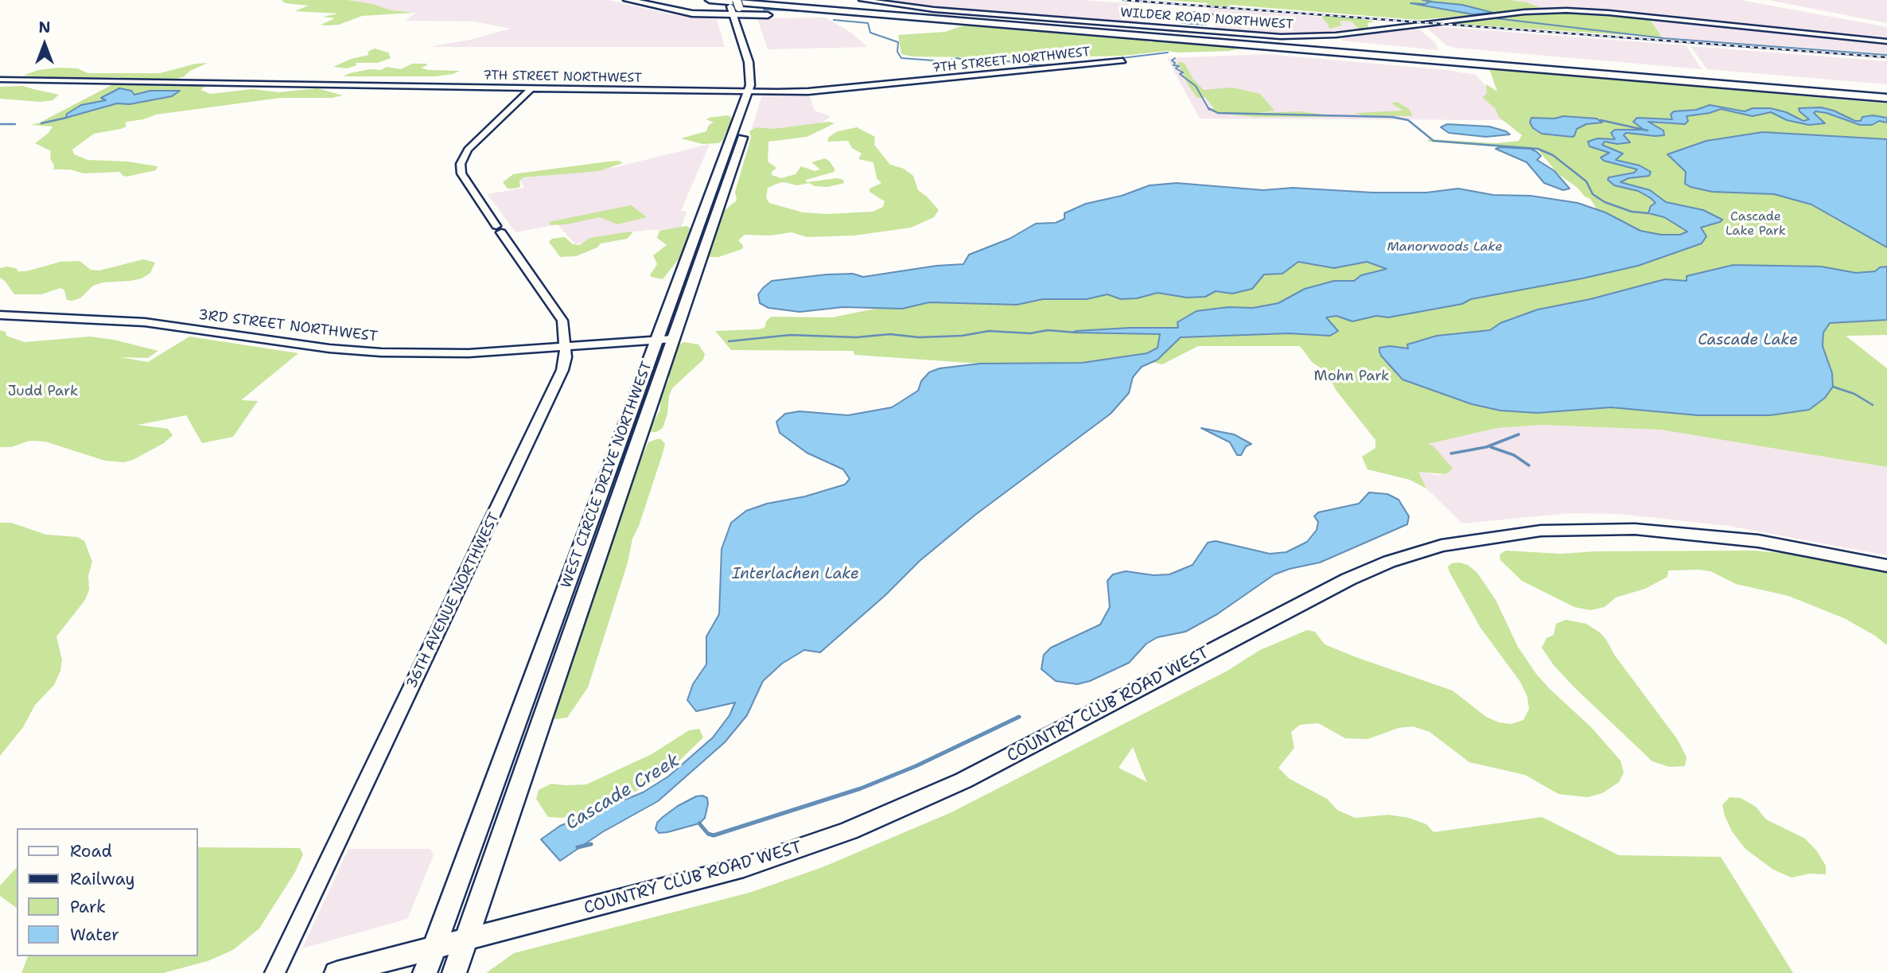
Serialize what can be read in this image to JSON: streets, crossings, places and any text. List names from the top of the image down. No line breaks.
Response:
{"streets":{"main road":["WEST CIRCLE DRIVE NORTHWEST","COUNTRY CLUB ROAD WEST"],"street":["WILDER ROAD NORTHWEST","7TH STREET NORTHWEST","3RD STREET NORTHWEST","36TH AVENUE NORTHWEST"]},"crossings":[["7TH STREET NORTHWEST","WEST CIRCLE DRIVE NORTHWEST"],["7TH STREET NORTHWEST","36TH AVENUE NORTHWEST"],["3RD STREET NORTHWEST","WEST CIRCLE DRIVE NORTHWEST"],["3RD STREET NORTHWEST","36TH AVENUE NORTHWEST"],["WEST CIRCLE DRIVE NORTHWEST","COUNTRY CLUB ROAD WEST"]],"water":["Manorwoods Lake","Cascade Lake","Interlachen Lake","Cascade Creek"],"parks":["Cascade Lake Park","Mohn Park","Judd Park"],"legend":["Road","Railway","Park","Water"],"north":"top"}
